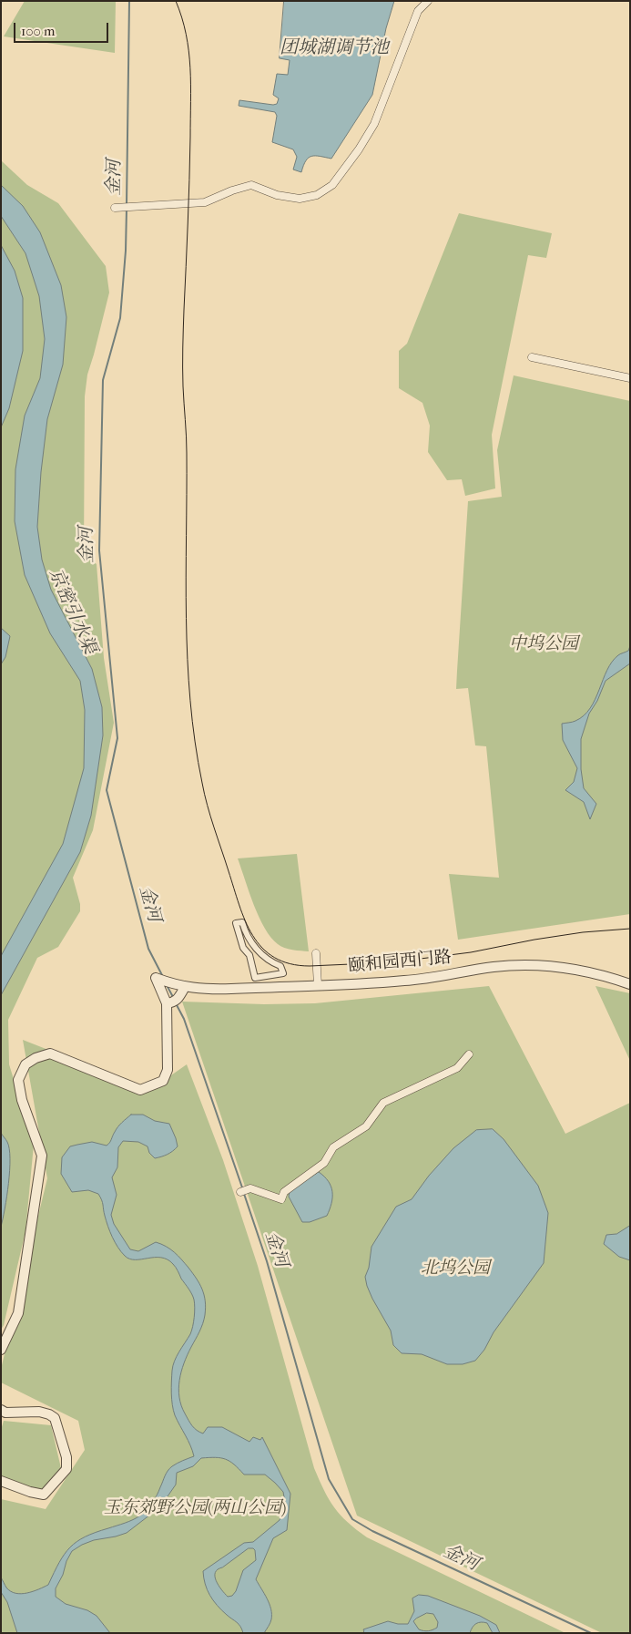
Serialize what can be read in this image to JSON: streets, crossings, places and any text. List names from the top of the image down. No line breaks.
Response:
{"streets":{"street":["颐和园西门路"]},"water":["团城湖调节池","金河","京密引水渠"],"parks":["中坞公园","北坞公园","玉东郊野公园(两山公园)"],"scale_bar":"100 m"}
